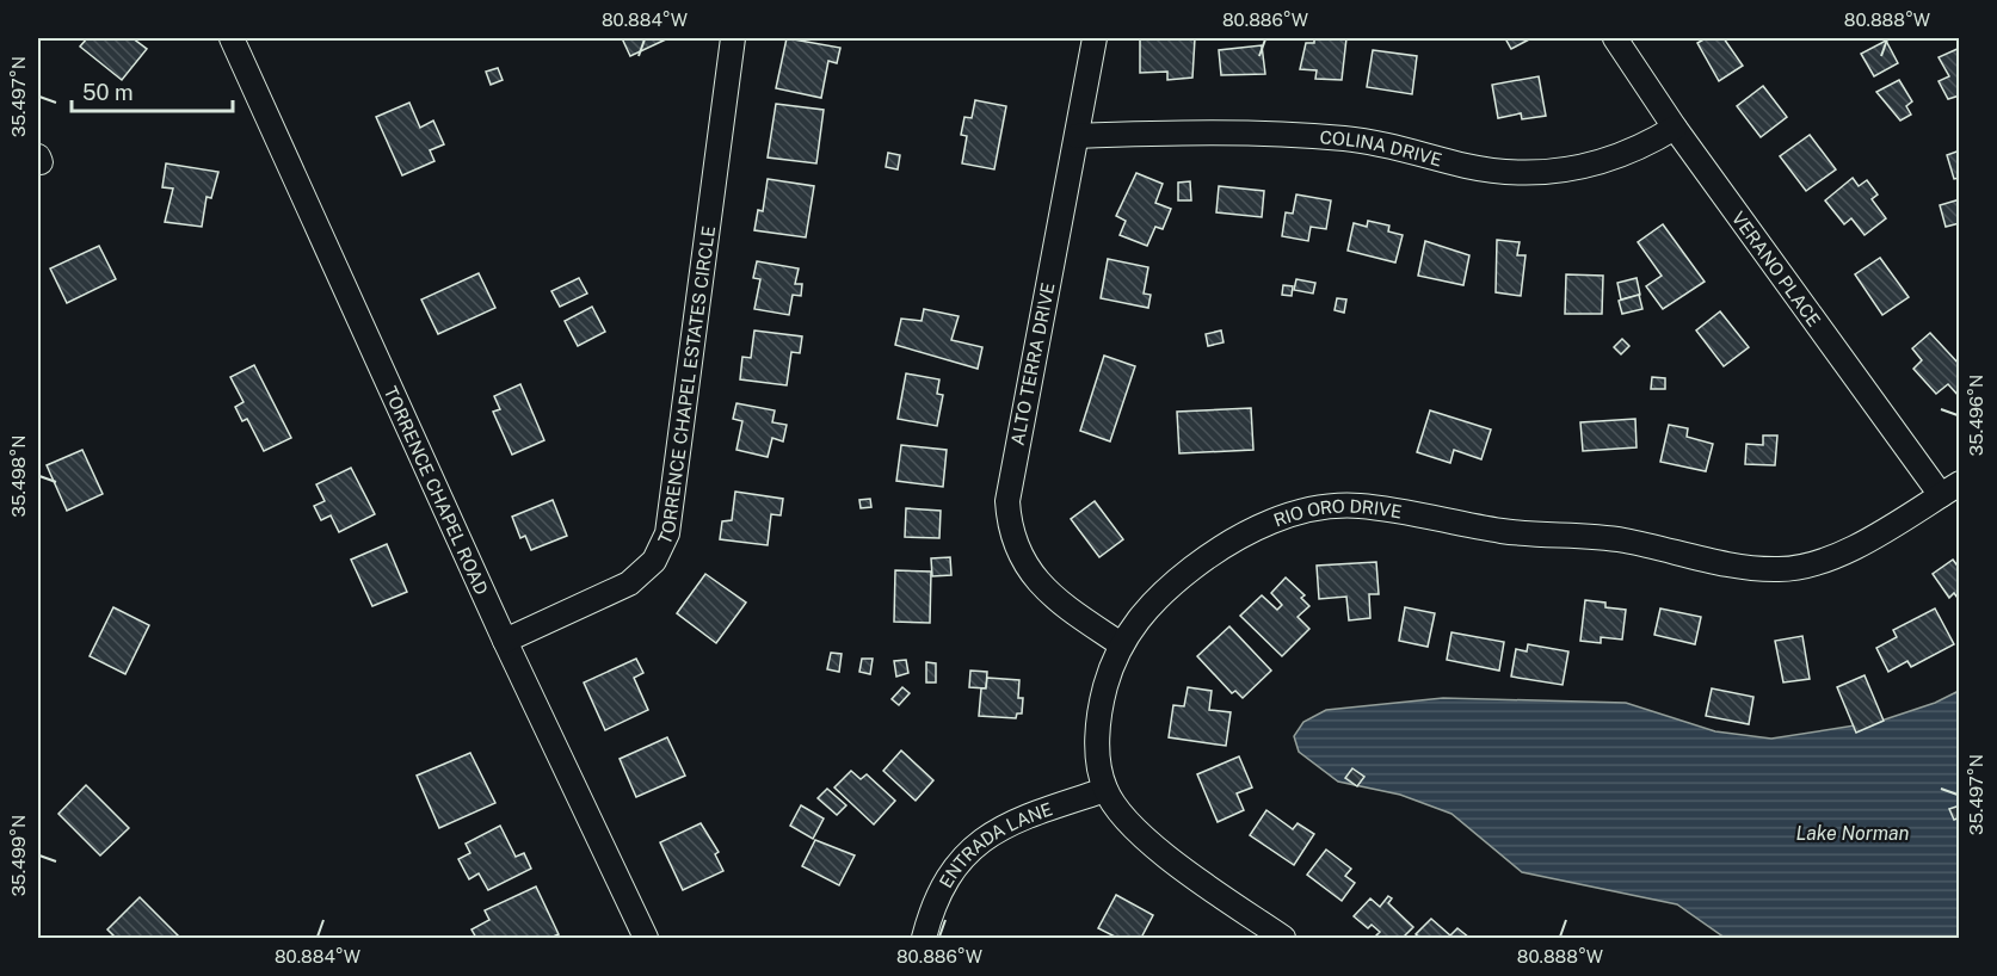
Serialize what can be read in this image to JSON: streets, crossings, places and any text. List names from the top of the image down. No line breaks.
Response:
{"streets":{"street":["COLINA DRIVE","VERANO PLACE","ALTO TERRA DRIVE","TORRENCE CHAPEL ESTATES CIRCLE","TORRENCE CHAPEL ROAD","RIO ORO DRIVE","ENTRADA LANE"]},"crossings":[["COLINA DRIVE","VERANO PLACE"],["COLINA DRIVE","ALTO TERRA DRIVE"],["VERANO PLACE","RIO ORO DRIVE"],["ALTO TERRA DRIVE","RIO ORO DRIVE"],["TORRENCE CHAPEL ESTATES CIRCLE","TORRENCE CHAPEL ROAD"],["RIO ORO DRIVE","ENTRADA LANE"]],"water":["Lake Norman"],"scale_bar":"50 m","coordinates":["80.884°W","80.886°W","80.888°W","35.497°N","35.496°N","35.498°N","35.499°N"]}
